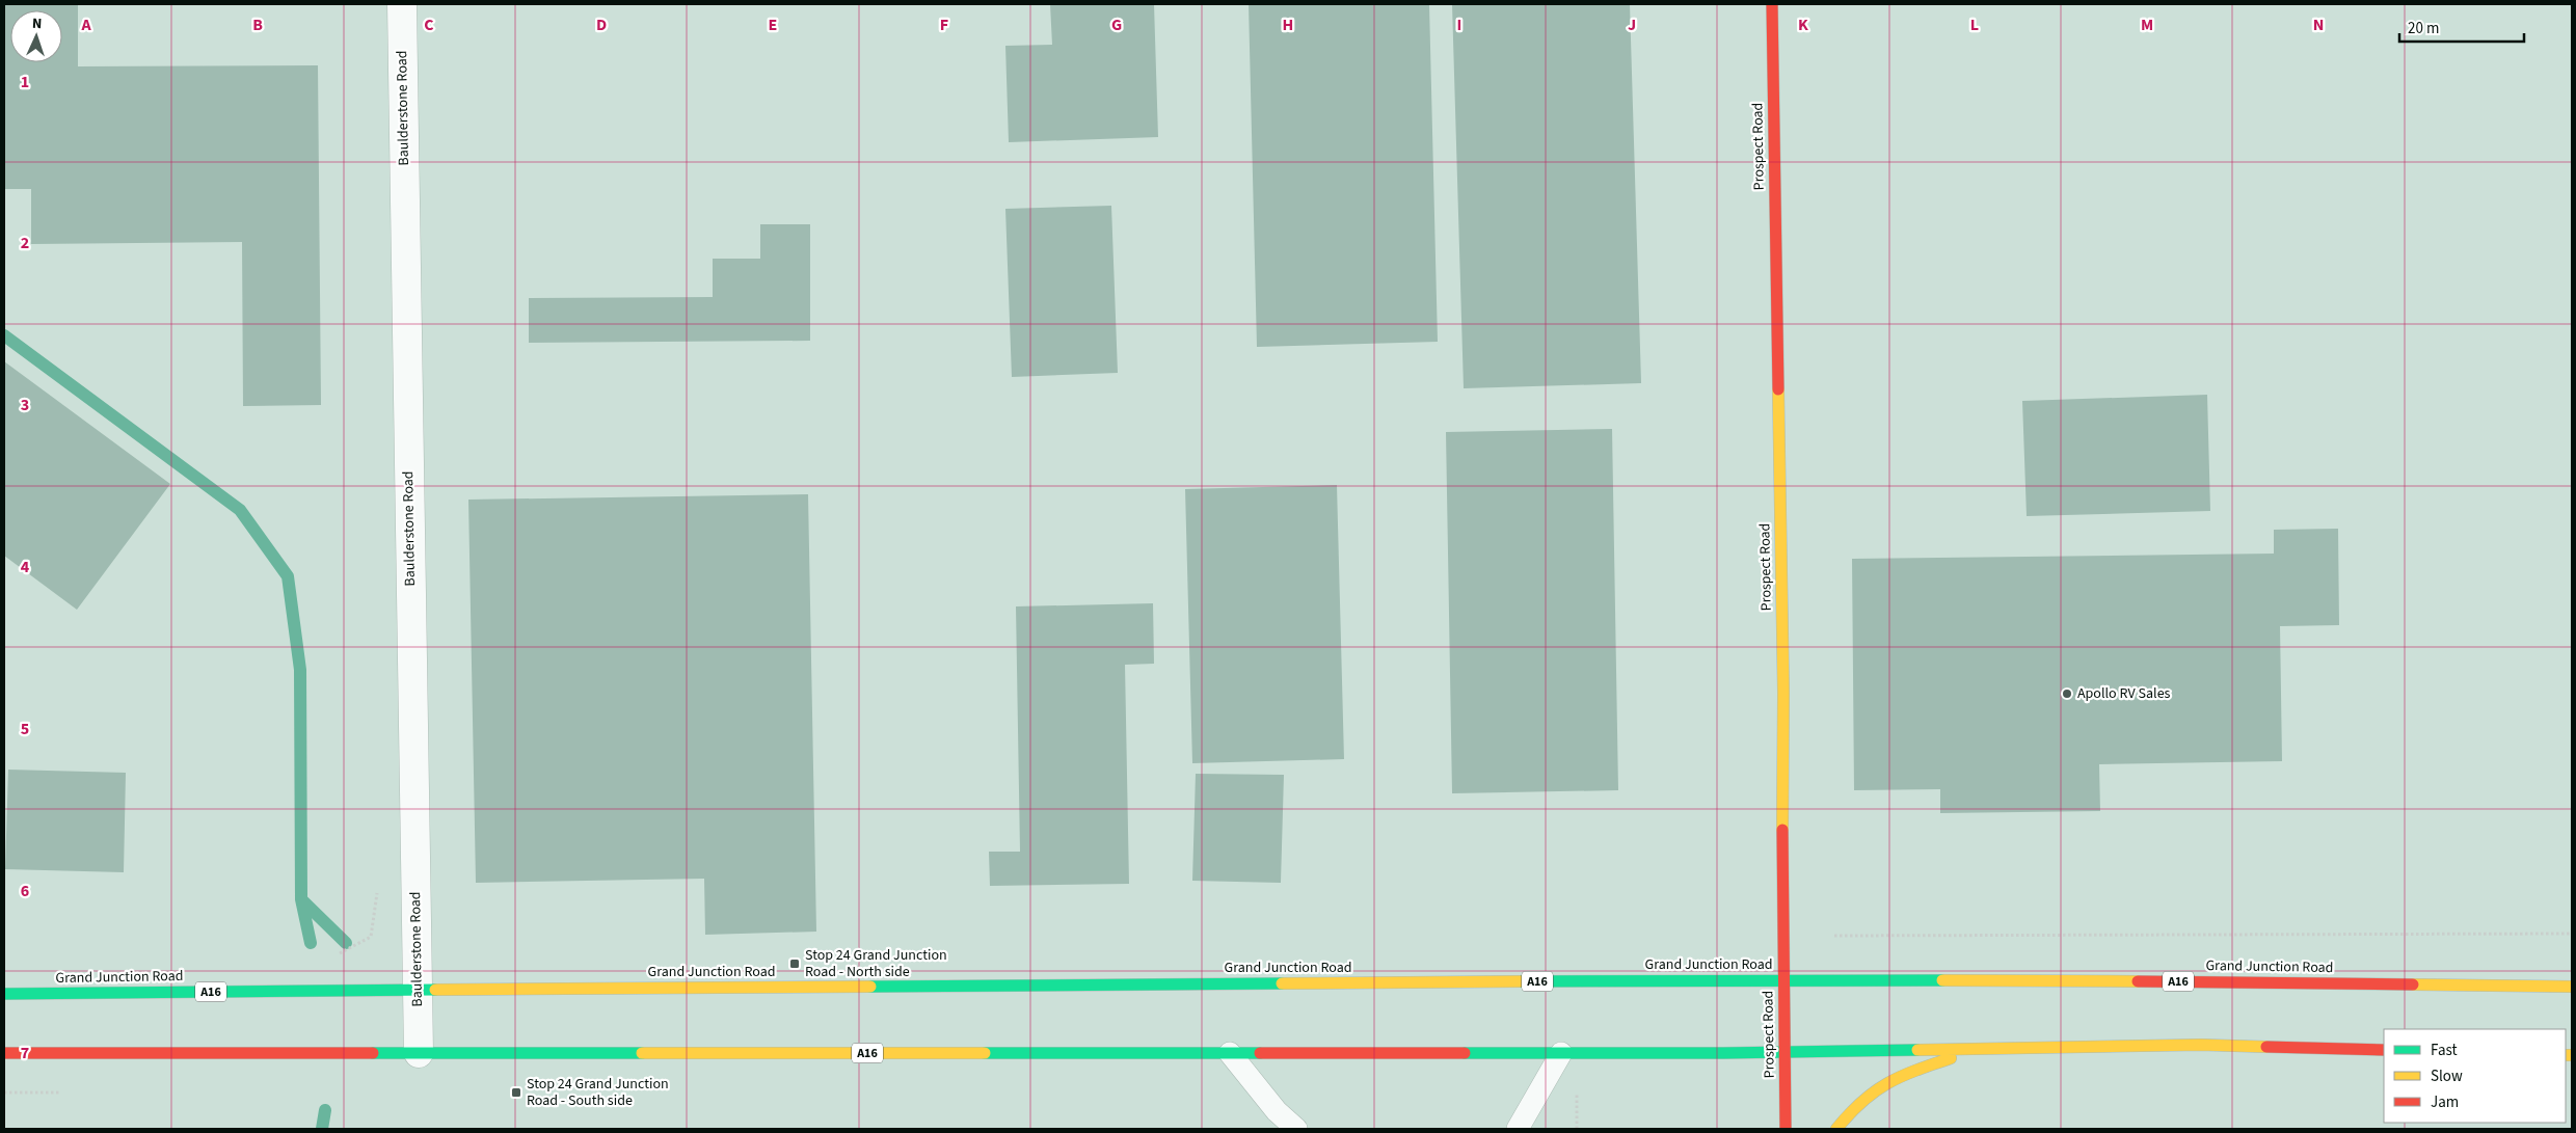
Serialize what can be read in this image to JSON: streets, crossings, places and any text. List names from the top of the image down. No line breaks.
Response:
{"streets":{"main road":["Prospect Road","Grand Junction Road","A16"],"street":["Baulderstone Road"]},"crossings":[["Baulderstone Road","Grand Junction Road"],["Baulderstone Road","A16"],["Prospect Road","Grand Junction Road"],["Prospect Road","A16"]],"places":{"other":["Apollo RV Sales"],"transit":["Stop 24 Grand Junction Road - North side","Stop 24 Grand Junction Road - South side"]},"legend":["Fast","Slow","Jam"],"scale_bar":"20 m","north":"top","grid":{"columns":["A","B","C","D","E","F","G","H","I","J","K","L","M","N"],"rows":["1","2","3","4","5","6","7"]}}
